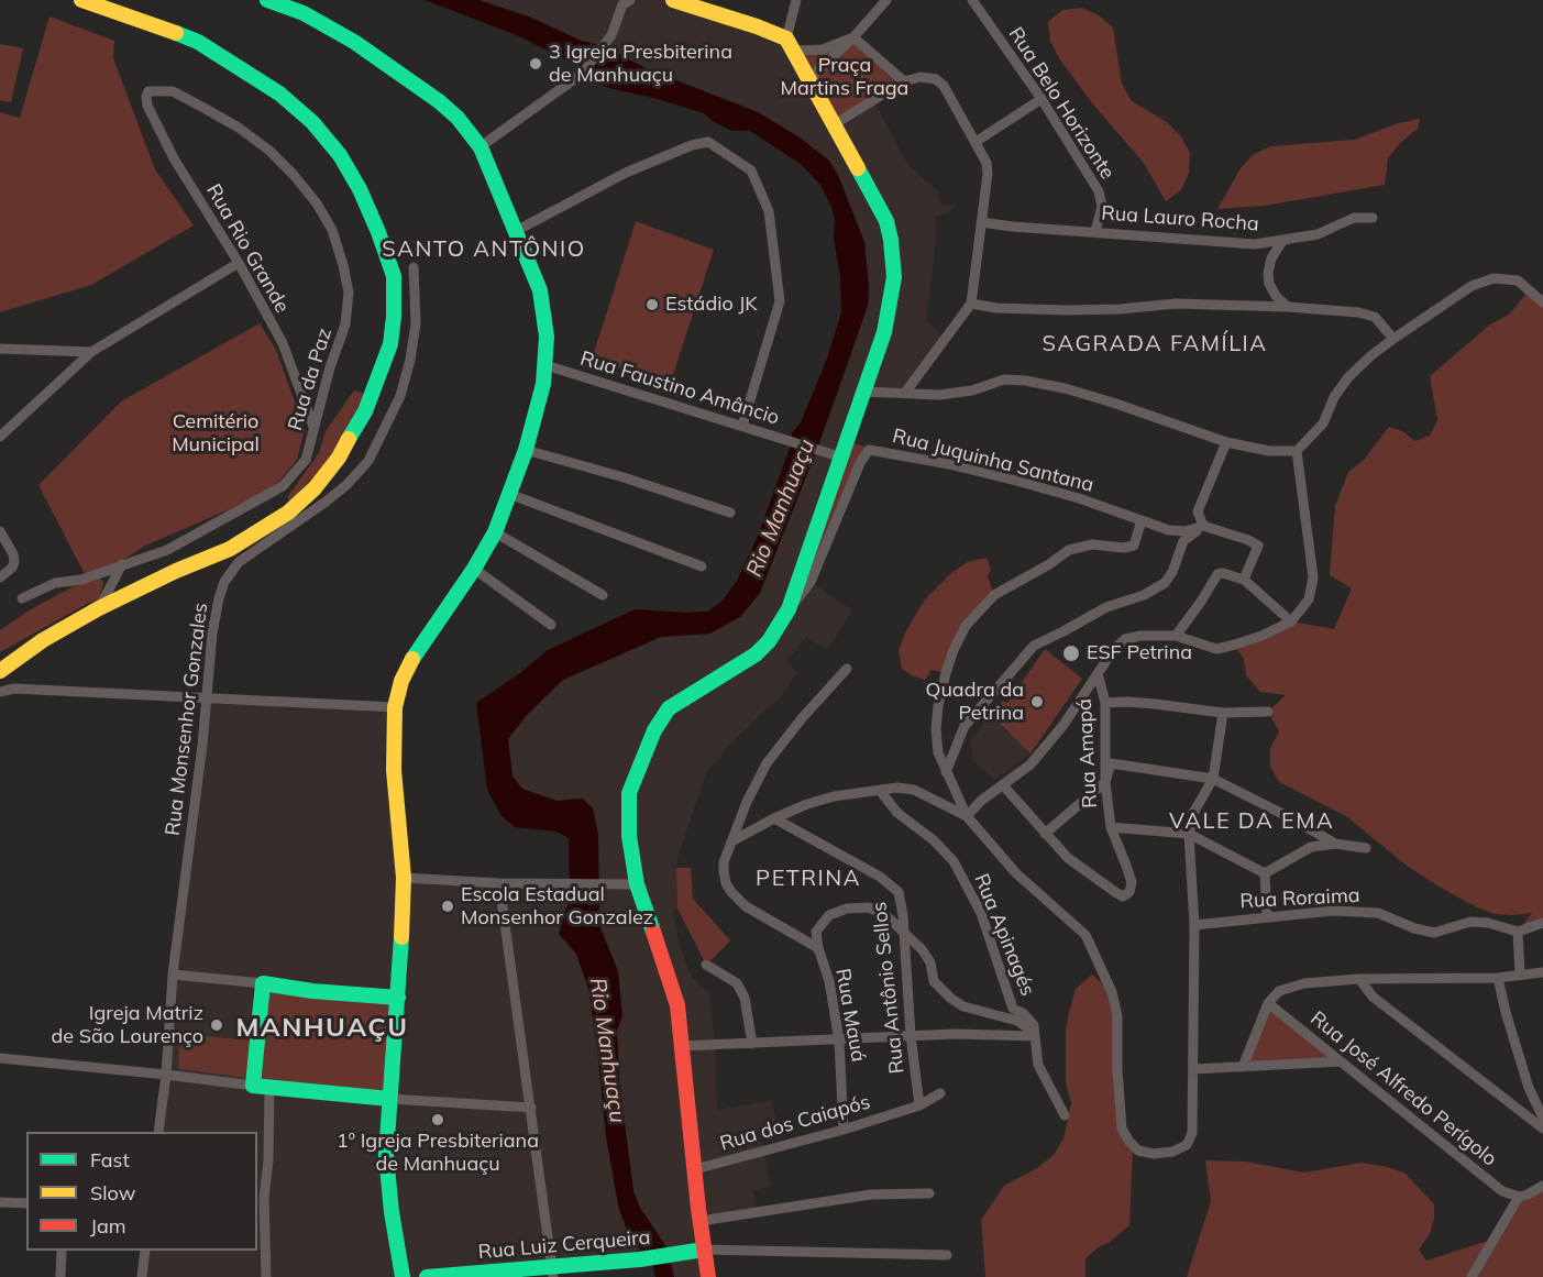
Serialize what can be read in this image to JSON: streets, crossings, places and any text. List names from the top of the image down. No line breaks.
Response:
{"streets":{"main road":["Rua Luiz Cerqueira"],"street":["Rua Belo Horizonte","Rua Lauro Rocha","Rua Rio Grande","Rua da Paz","Rua Faustino Amâncio","Rua Juquinha Santana","Rua Monsenhor Gonzales","Rua Amapá","Rua Roraima","Rua Apinagés","Rua Antônio Sellos","Rua Mauá","Rua José Alfredo Perígolo","Rua dos Caiapós"]},"crossings":[["Rua Belo Horizonte","Rua Lauro Rocha"],["Rua Rio Grande","Rua da Paz"],["Rua Antônio Sellos","Rua dos Caiapós"],["Rua Mauá","Rua dos Caiapós"]],"districts":["SANTO ANTÔNIO","SAGRADA FAMÍLIA","VALE DA EMA","PETRINA","MANHUAÇU"],"water":["Rio Manhuaçu"],"parks":["Praça Martins Fraga","Cemitério Municipal"],"places":["3 Igreja Presbiterina de Manhuaçu","Estádio JK","ESF Petrina","Quadra da Petrina","Escola Estadual Monsenhor Gonzalez","Igreja Matriz de São Lourenço","1º Igreja Presbiteriana de Manhuaçu"],"legend":["Fast","Slow","Jam"]}
